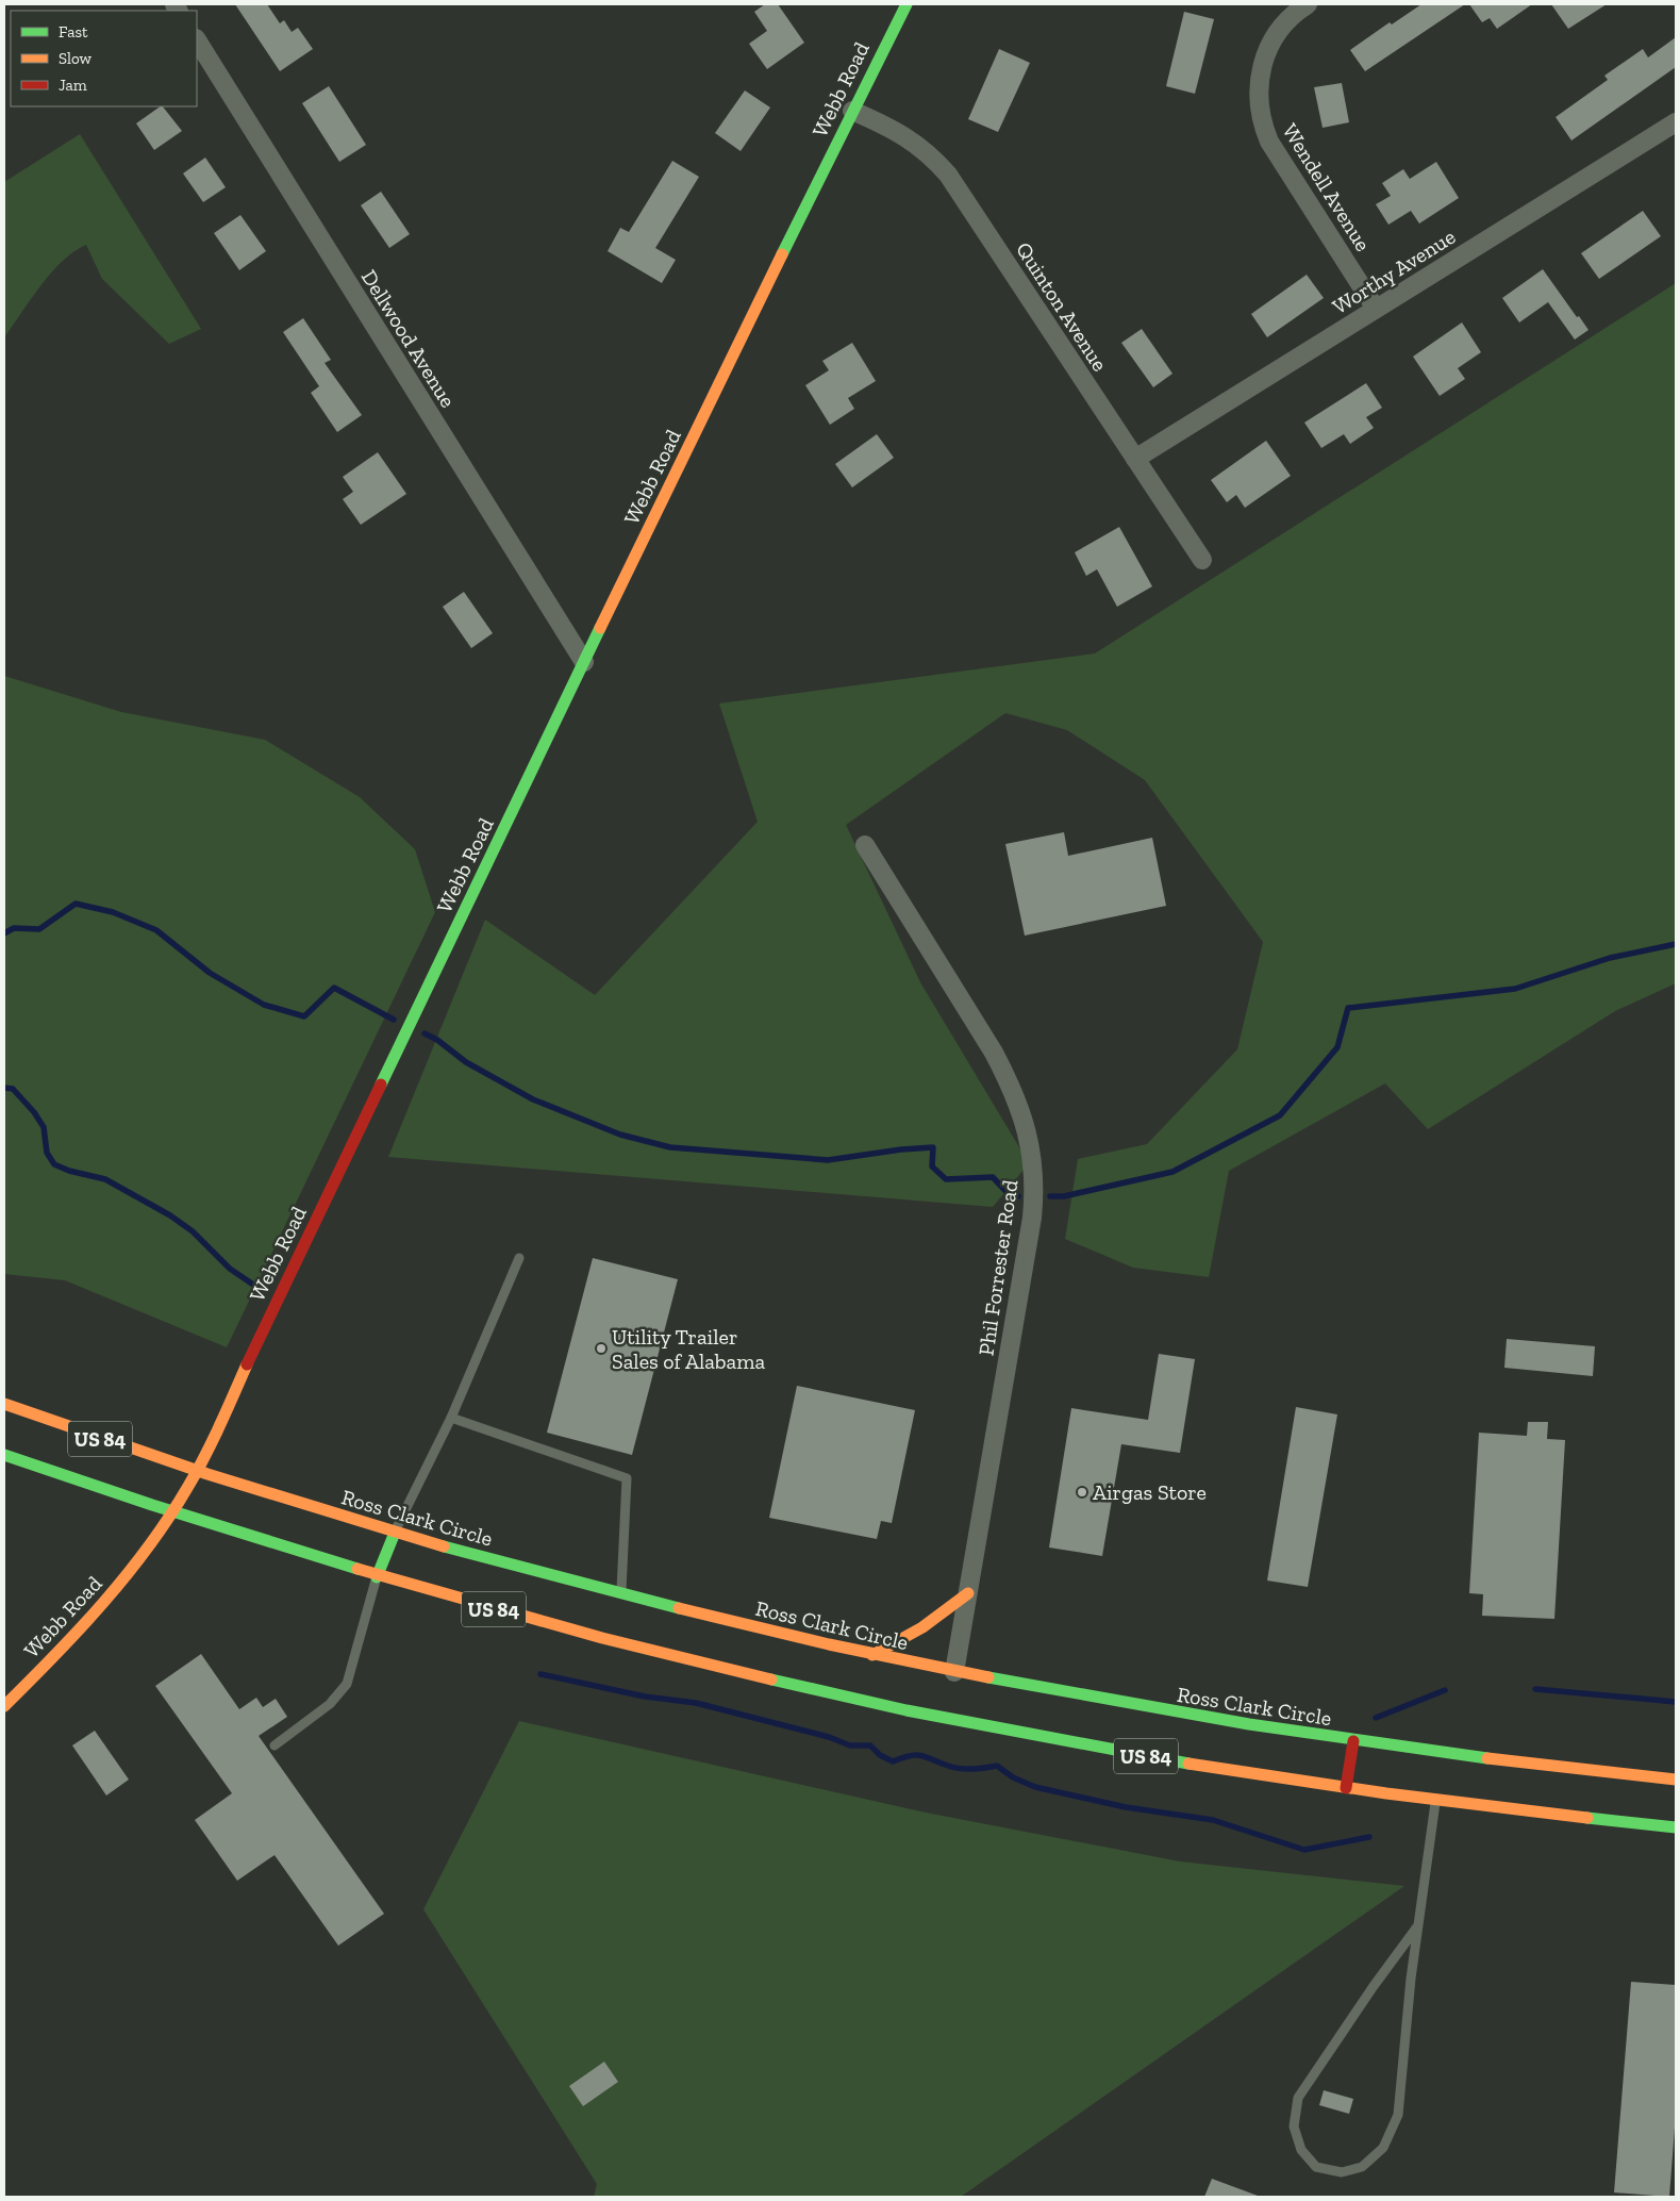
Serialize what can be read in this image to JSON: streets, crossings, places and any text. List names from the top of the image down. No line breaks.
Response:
{"streets":{"main road":["Webb Road","US 84","Ross Clark Circle"],"street":["Wendell Avenue","Worthy Avenue","Quinton Avenue","Dellwood Avenue","Phil Forrester Road"]},"crossings":[["Webb Road","Quinton Avenue"],["Webb Road","Dellwood Avenue"],["Webb Road","US 84"],["Webb Road","Ross Clark Circle"],["Wendell Avenue","Worthy Avenue"],["Worthy Avenue","Quinton Avenue"],["Phil Forrester Road","Ross Clark Circle"]],"places":["Utility Trailer Sales of Alabama","Airgas Store"],"legend":["Fast","Slow","Jam"]}
